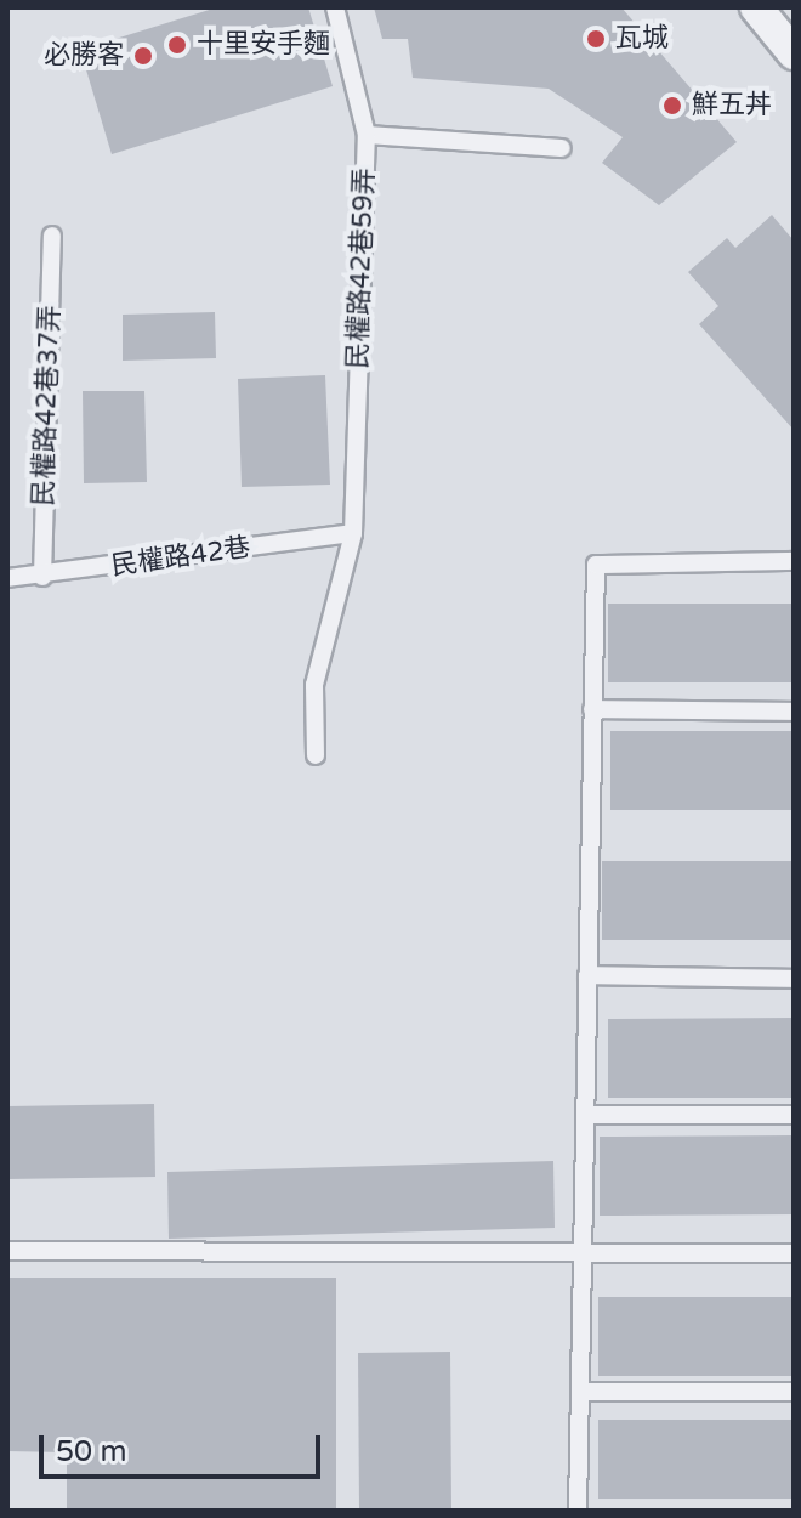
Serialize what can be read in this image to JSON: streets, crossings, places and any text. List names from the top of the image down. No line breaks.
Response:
{"streets":{"lane":["民權路42巷59弄","民權路42巷37弄","民權路42巷"]},"crossings":[["民權路42巷59弄","民權路42巷"],["民權路42巷37弄","民權路42巷"]],"places":["瓦城","十里安手麵","必勝客","鮮五丼"],"scale_bar":"50 m"}
